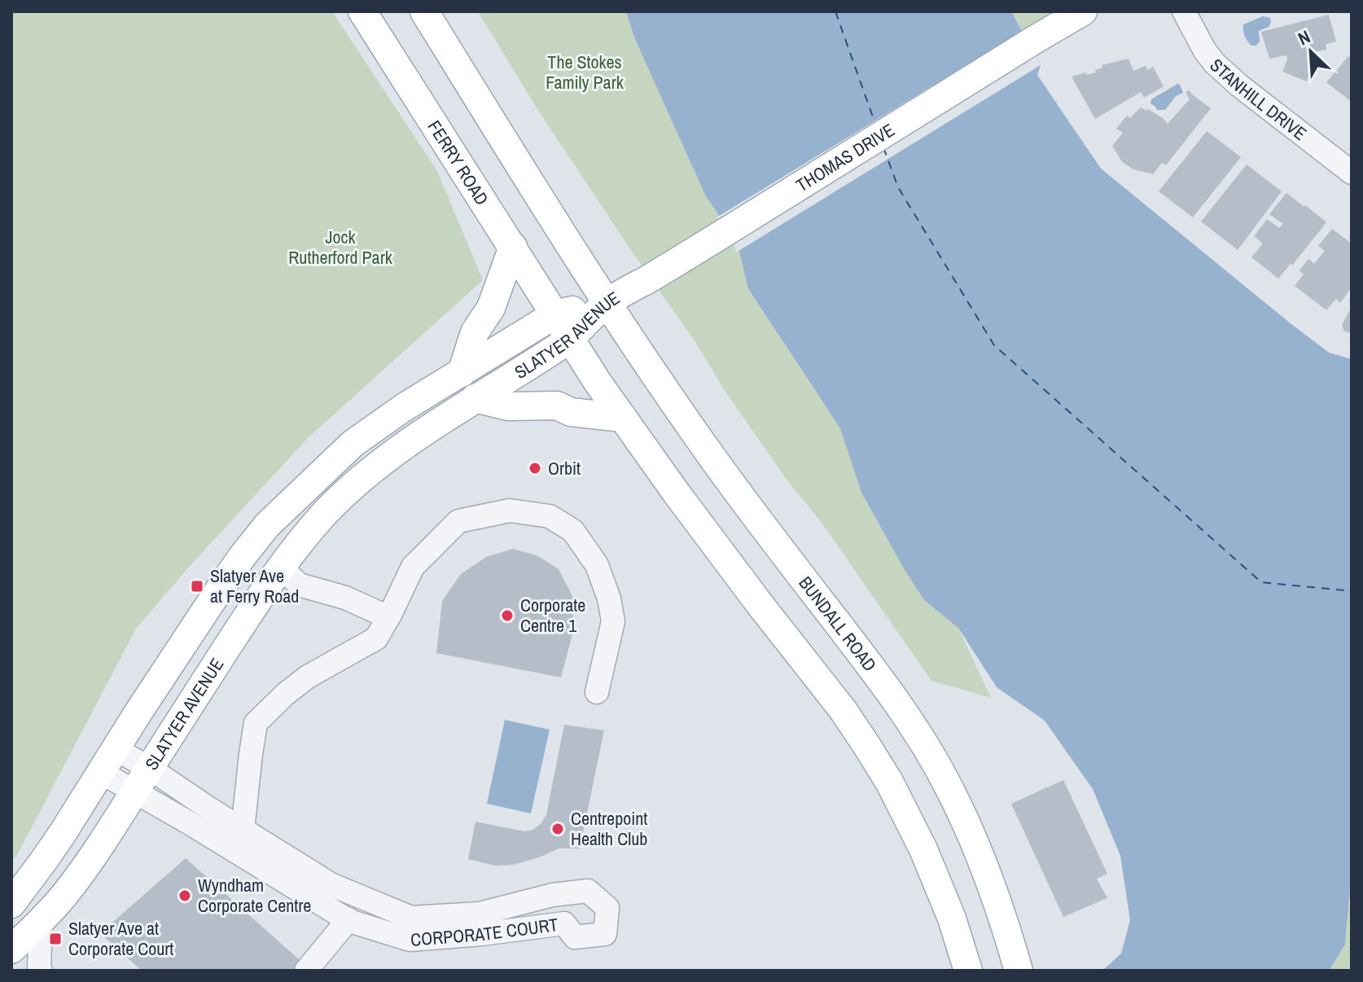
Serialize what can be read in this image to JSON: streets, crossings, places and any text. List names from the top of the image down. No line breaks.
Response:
{"streets":{"main road":["THOMAS DRIVE","FERRY ROAD","SLATYER AVENUE","BUNDALL ROAD"],"street":["STANHILL DRIVE","CORPORATE COURT"]},"crossings":[["THOMAS DRIVE","SLATYER AVENUE"],["THOMAS DRIVE","BUNDALL ROAD"],["FERRY ROAD","SLATYER AVENUE"],["SLATYER AVENUE","BUNDALL ROAD"],["SLATYER AVENUE","CORPORATE COURT"]],"parks":["The Stokes Family Park","Jock Rutherford Park"],"places":{"other":["Orbit","Corporate Centre 1","Centrepoint Health Club","Wyndham Corporate Centre"],"transit":["Slatyer Ave at Ferry Road","Slatyer Ave at Corporate Court"]},"north":"top left"}
